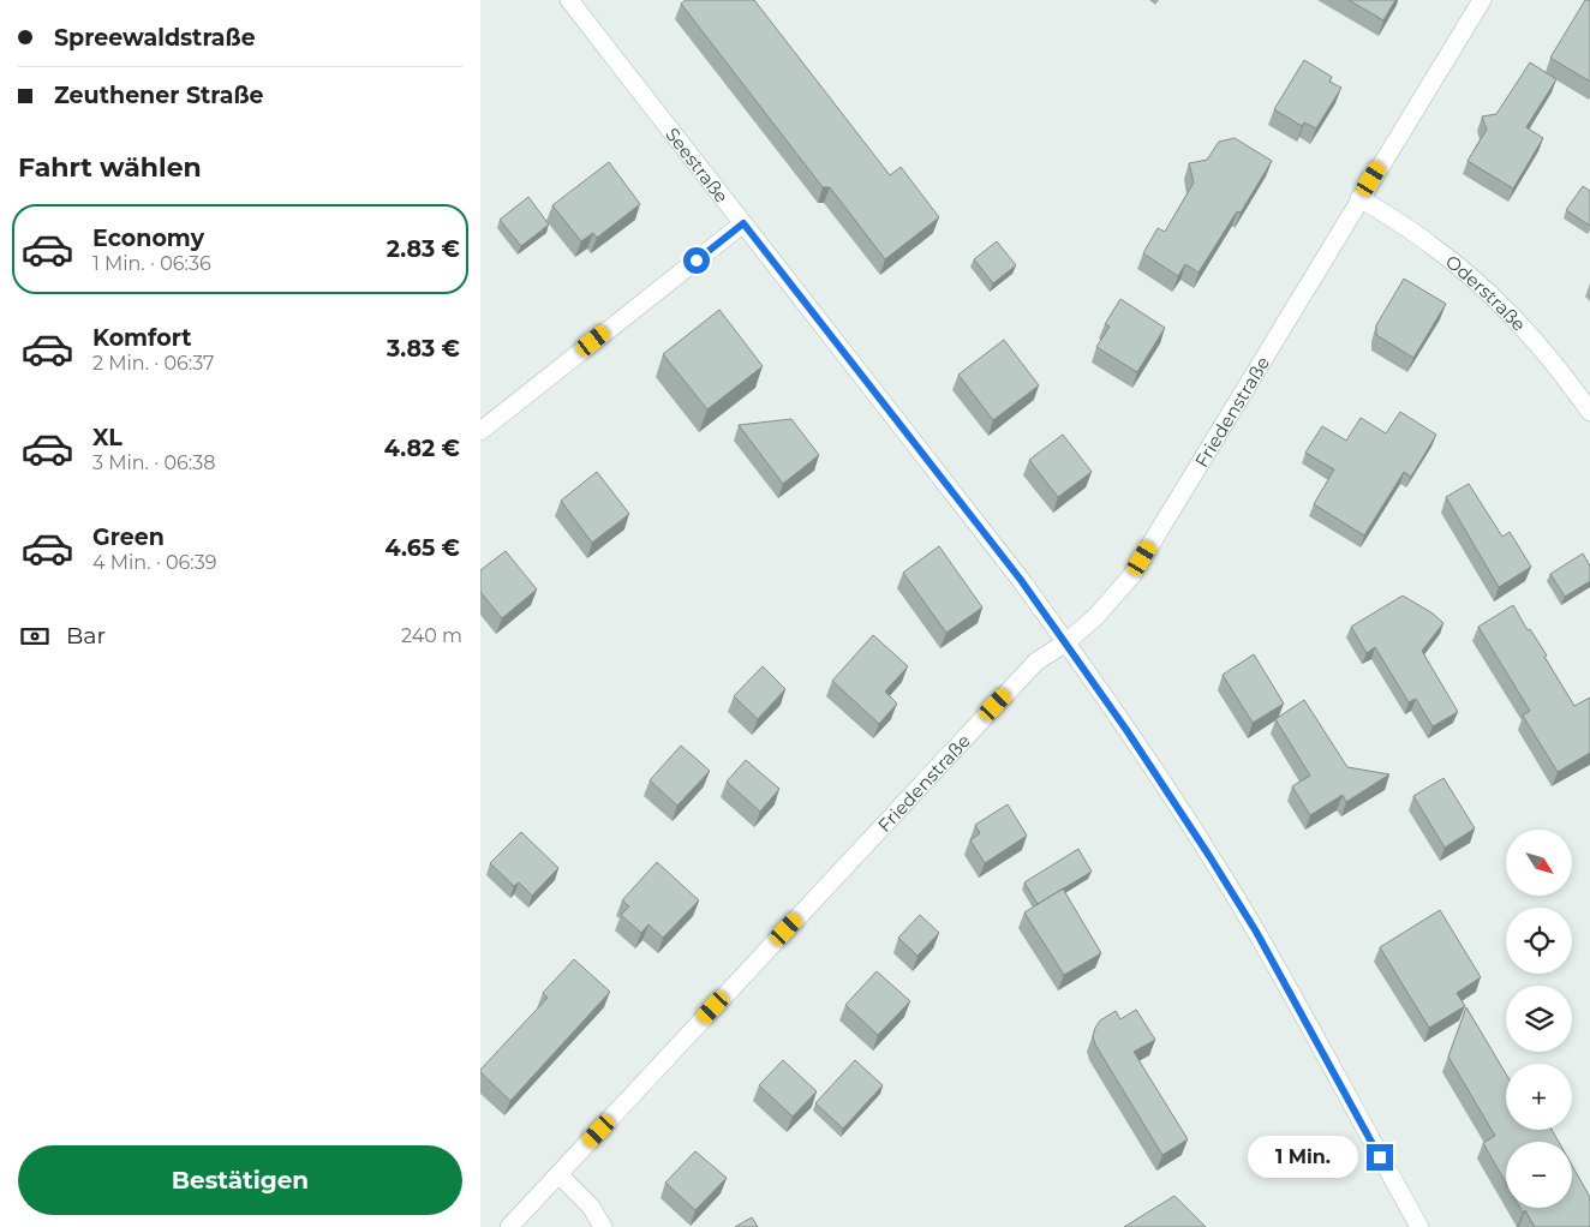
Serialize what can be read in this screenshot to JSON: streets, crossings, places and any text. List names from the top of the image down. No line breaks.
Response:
{"streets":{"street":["Seestraße","Oderstraße","Friedenstraße"]},"crossings":[["Seestraße","Friedenstraße"],["Oderstraße","Friedenstraße"]],"north":"bottom right","page":{"banner":["Spreewaldstraße","Zeuthener Straße"],"heading":"Fahrt wählen","list":[{"name":"Economy","note":"1 Min. · 06:36","value":"2.83 €"},{"name":"Komfort","note":"2 Min. · 06:37","value":"3.83 €"},{"name":"XL","note":"3 Min. · 06:38","value":"4.82 €"},{"name":"Green","note":"4 Min. · 06:39","value":"4.65 €"}],"pay":["Bar","240 m"],"map_buttons":["+","−"],"buttons":"Bestätigen","bubble":"1 Min."}}
